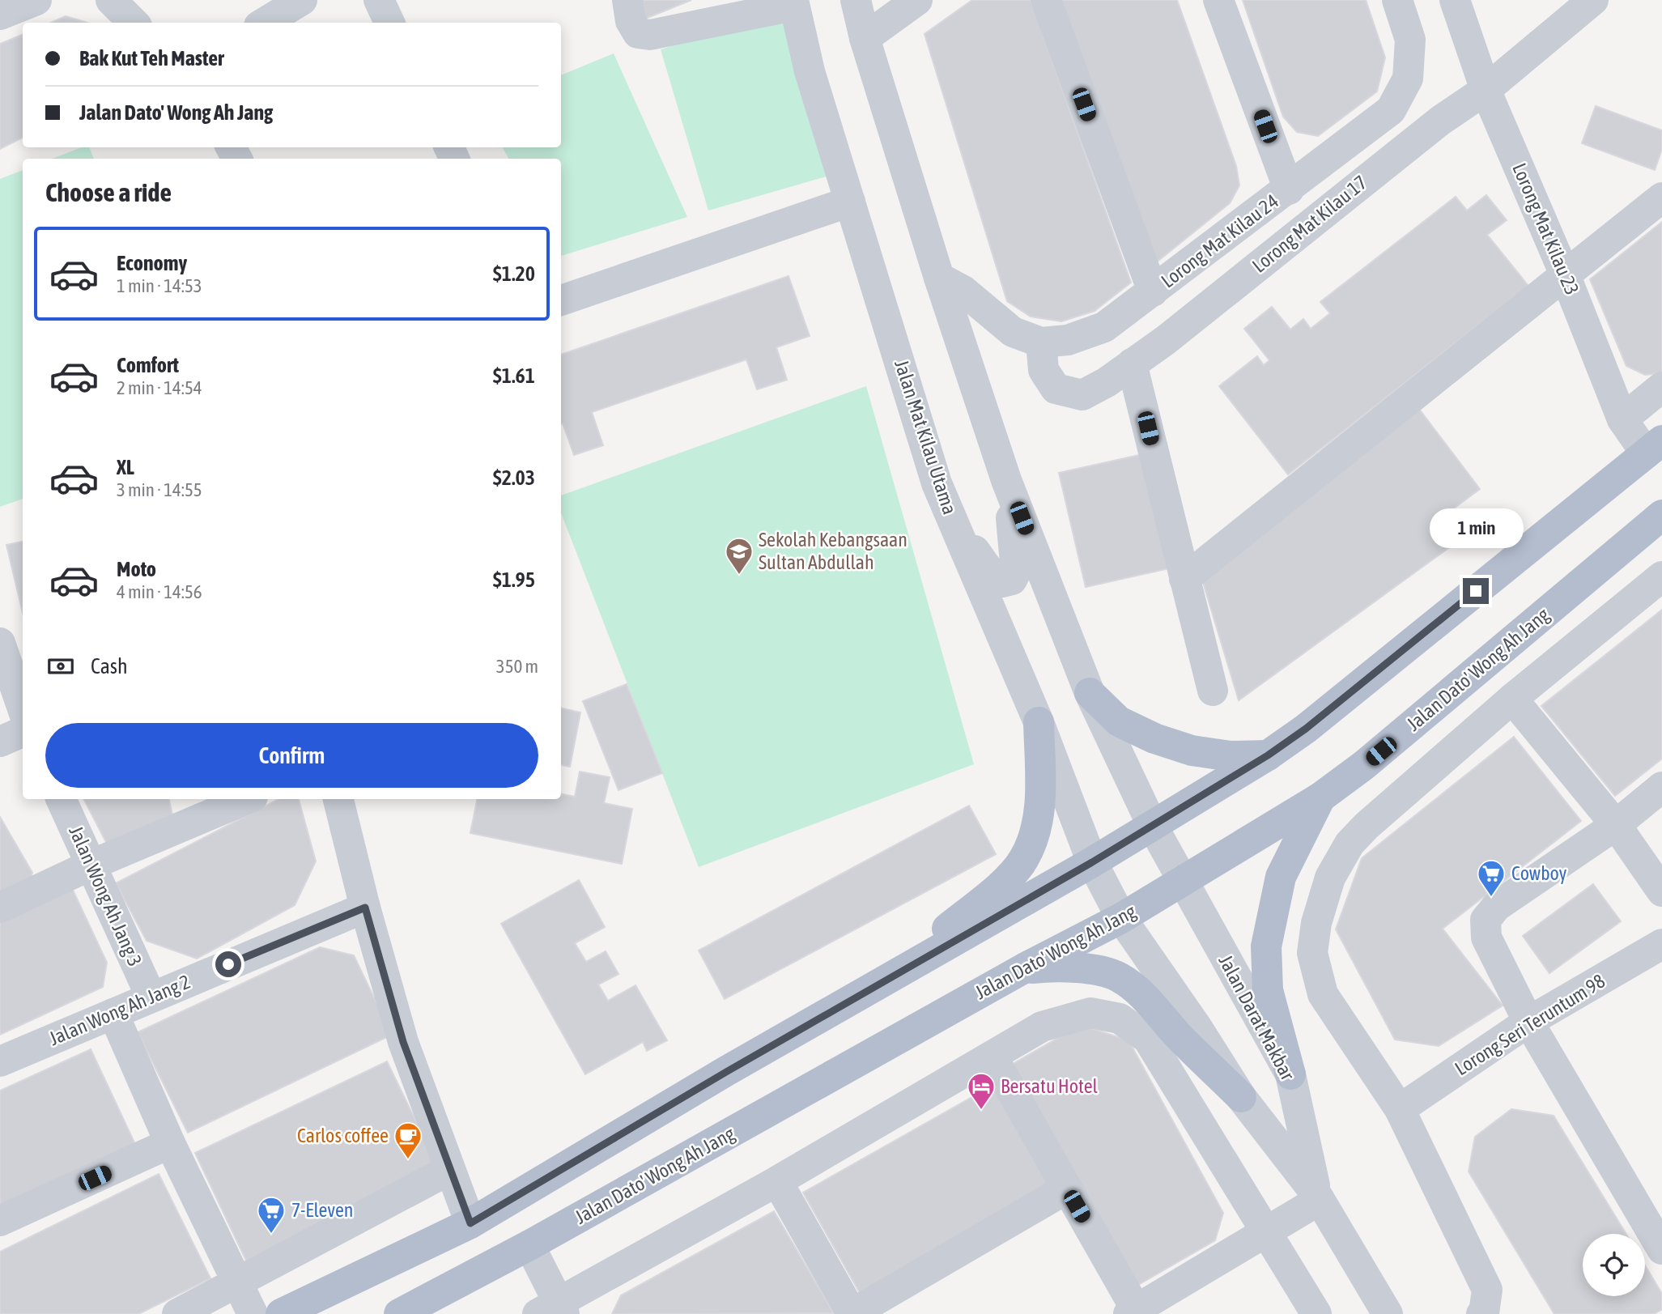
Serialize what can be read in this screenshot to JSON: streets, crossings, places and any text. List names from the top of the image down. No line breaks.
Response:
{"streets":{"main road":["Jalan Dato' Wong Ah Jang"],"street":["Lorong Mat Kilau 17","Lorong Mat Kilau 23","Lorong Mat Kilau 24","Jalan Mat Kilau Utama","Jalan Wong Ah Jang 3","Jalan Wong Ah Jang 2","Jalan Darat Makbar","Lorong Seri Teruntum 98"]},"crossings":[["Lorong Mat Kilau 17","Lorong Mat Kilau 23"],["Lorong Mat Kilau 17","Lorong Mat Kilau 24"],["Jalan Mat Kilau Utama","Jalan Dato' Wong Ah Jang"],["Jalan Mat Kilau Utama","Jalan Darat Makbar"],["Jalan Dato' Wong Ah Jang","Jalan Darat Makbar"],["Jalan Wong Ah Jang 3","Jalan Wong Ah Jang 2"]],"places":{"school or university":["Sekolah Kebangsaan Sultan Abdullah"],"supermarket":["Cowboy","7-Eleven"],"hotel":["Bersatu Hotel"],"cafe":["Carlos coffee"]},"page":{"banner":["Bak Kut Teh Master","Jalan Dato' Wong Ah Jang"],"heading":"Choose a ride","list":[{"name":"Economy","note":"1 min · 14:53","value":"$1.20"},{"name":"Comfort","note":"2 min · 14:54","value":"$1.61"},{"name":"XL","note":"3 min · 14:55","value":"$2.03"},{"name":"Moto","note":"4 min · 14:56","value":"$1.95"}],"bubble":"1 min","pay":["Cash","350 m"],"buttons":"Confirm"}}
